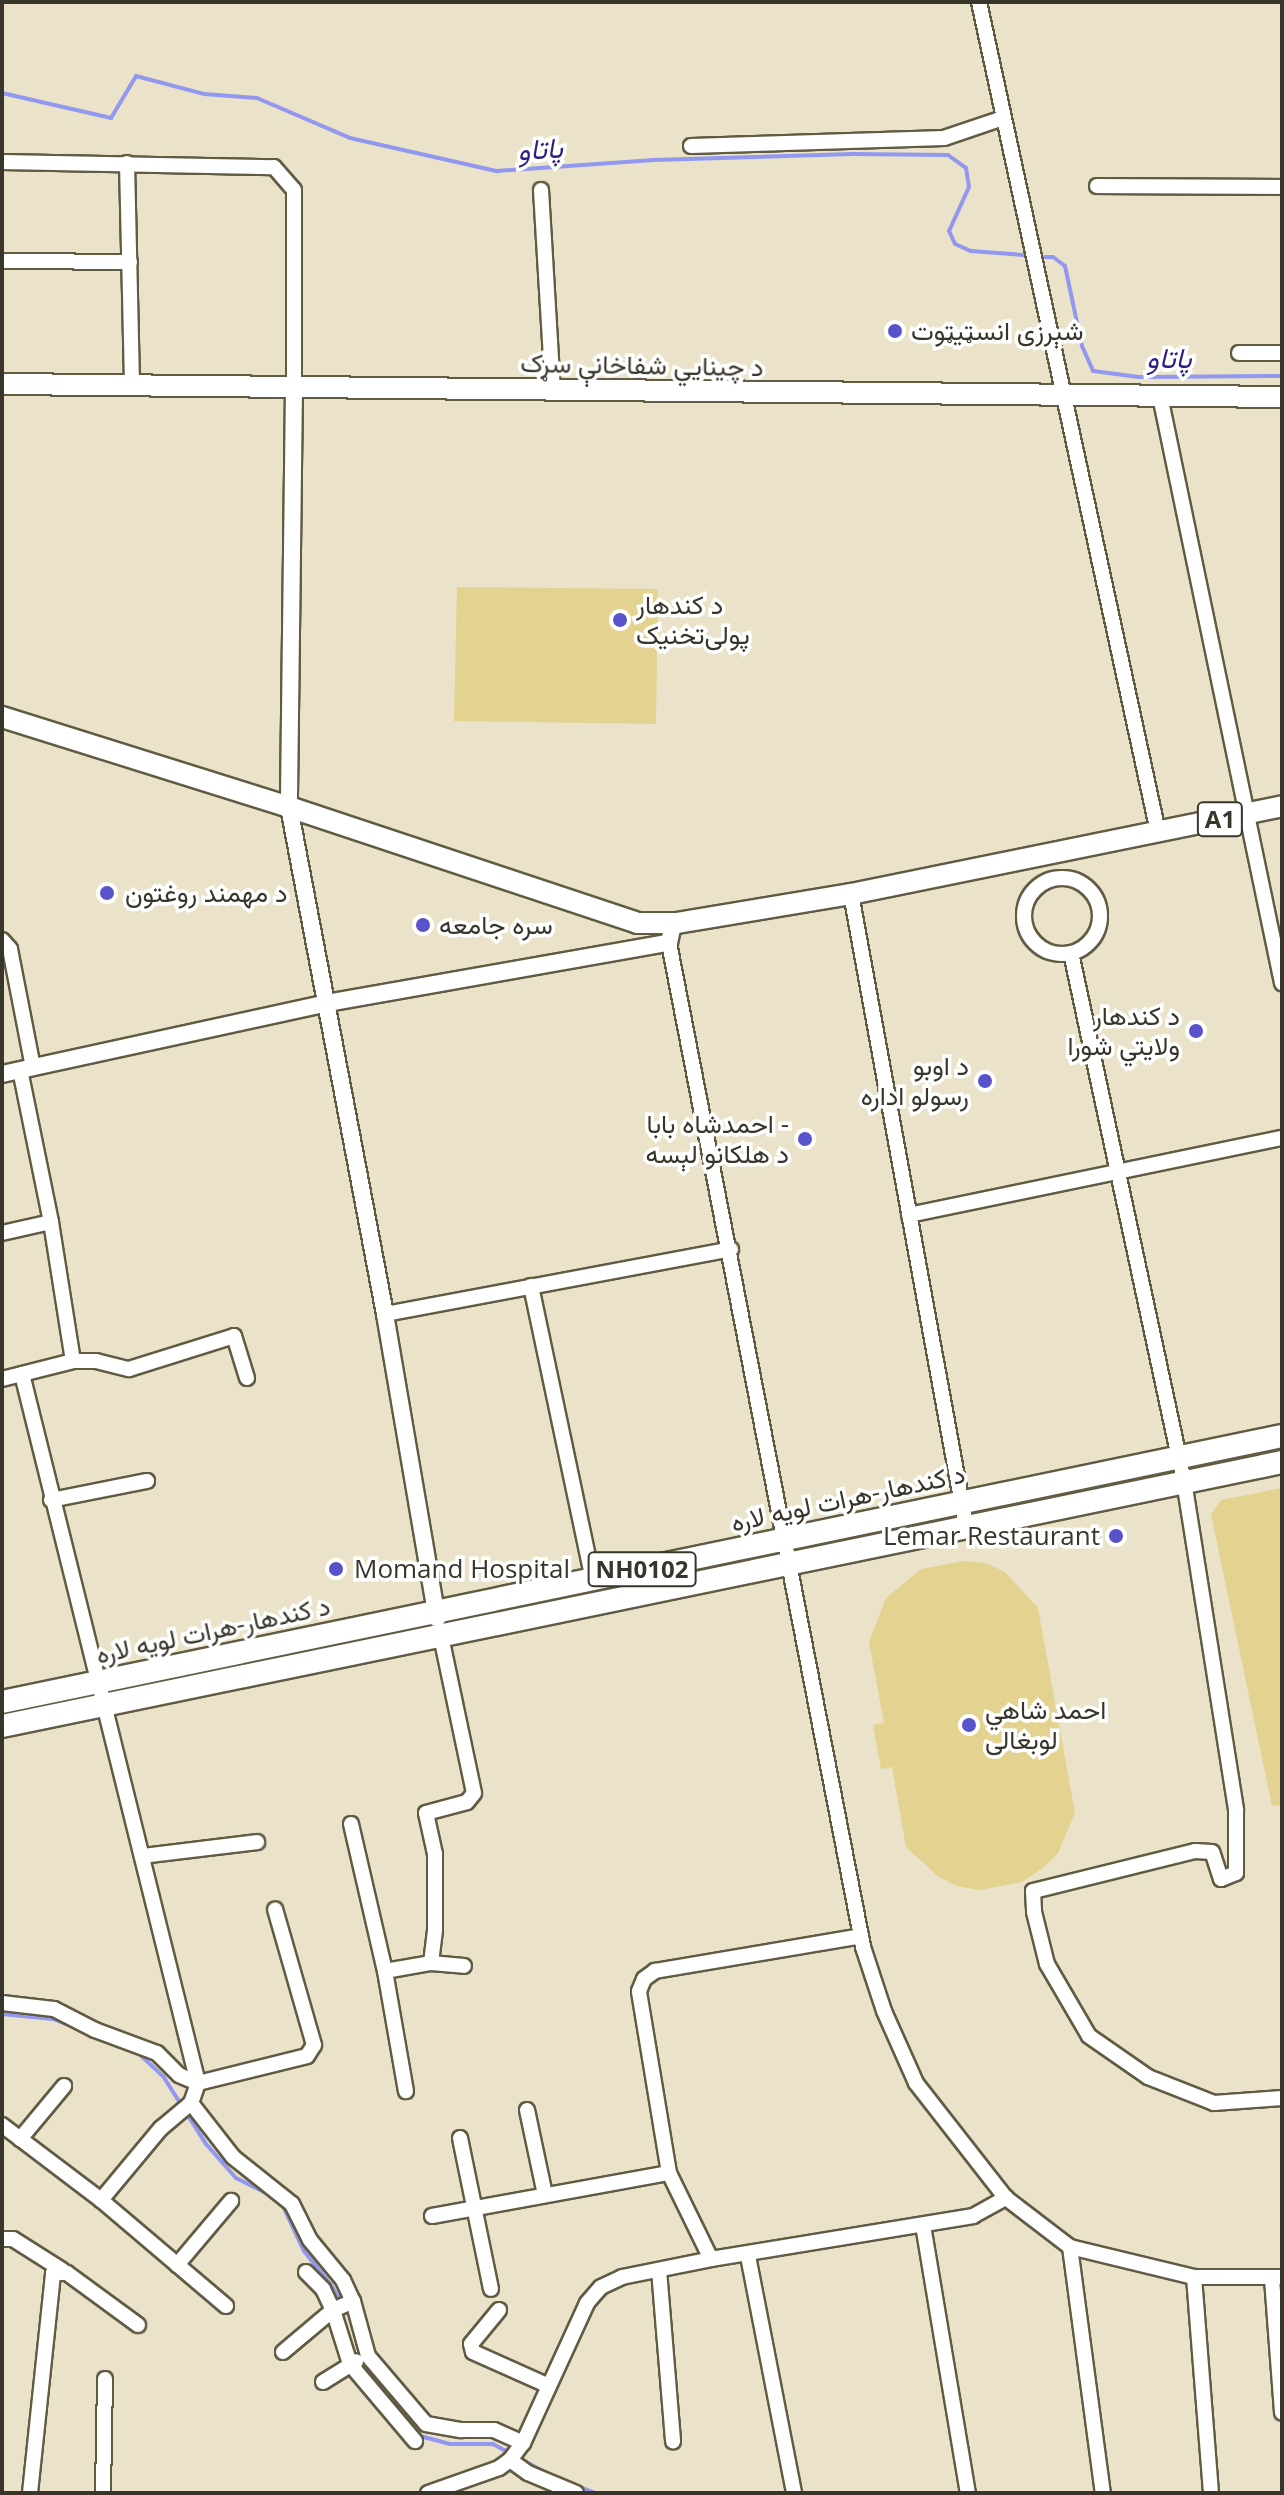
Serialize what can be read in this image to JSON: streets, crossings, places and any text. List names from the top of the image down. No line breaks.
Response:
{"streets":{"highway":["د کندهار-هرات لويه لاره","NH0102"],"main road":["د چينايي شفاخانې سړک","A1"]},"water":["پاتاو"],"places":["شېرزی انسټيټوت","د کندهار پولی‌تخنیک","د مهمند روغتون","سره جامعه","د کندهار ولايتي شورا","د اوبو رسولو اداره","احمدشاه بابا - د هلکانو لېسه","Lemar Restaurant","Momand Hospital","احمد شاهي لوبغالی"]}
